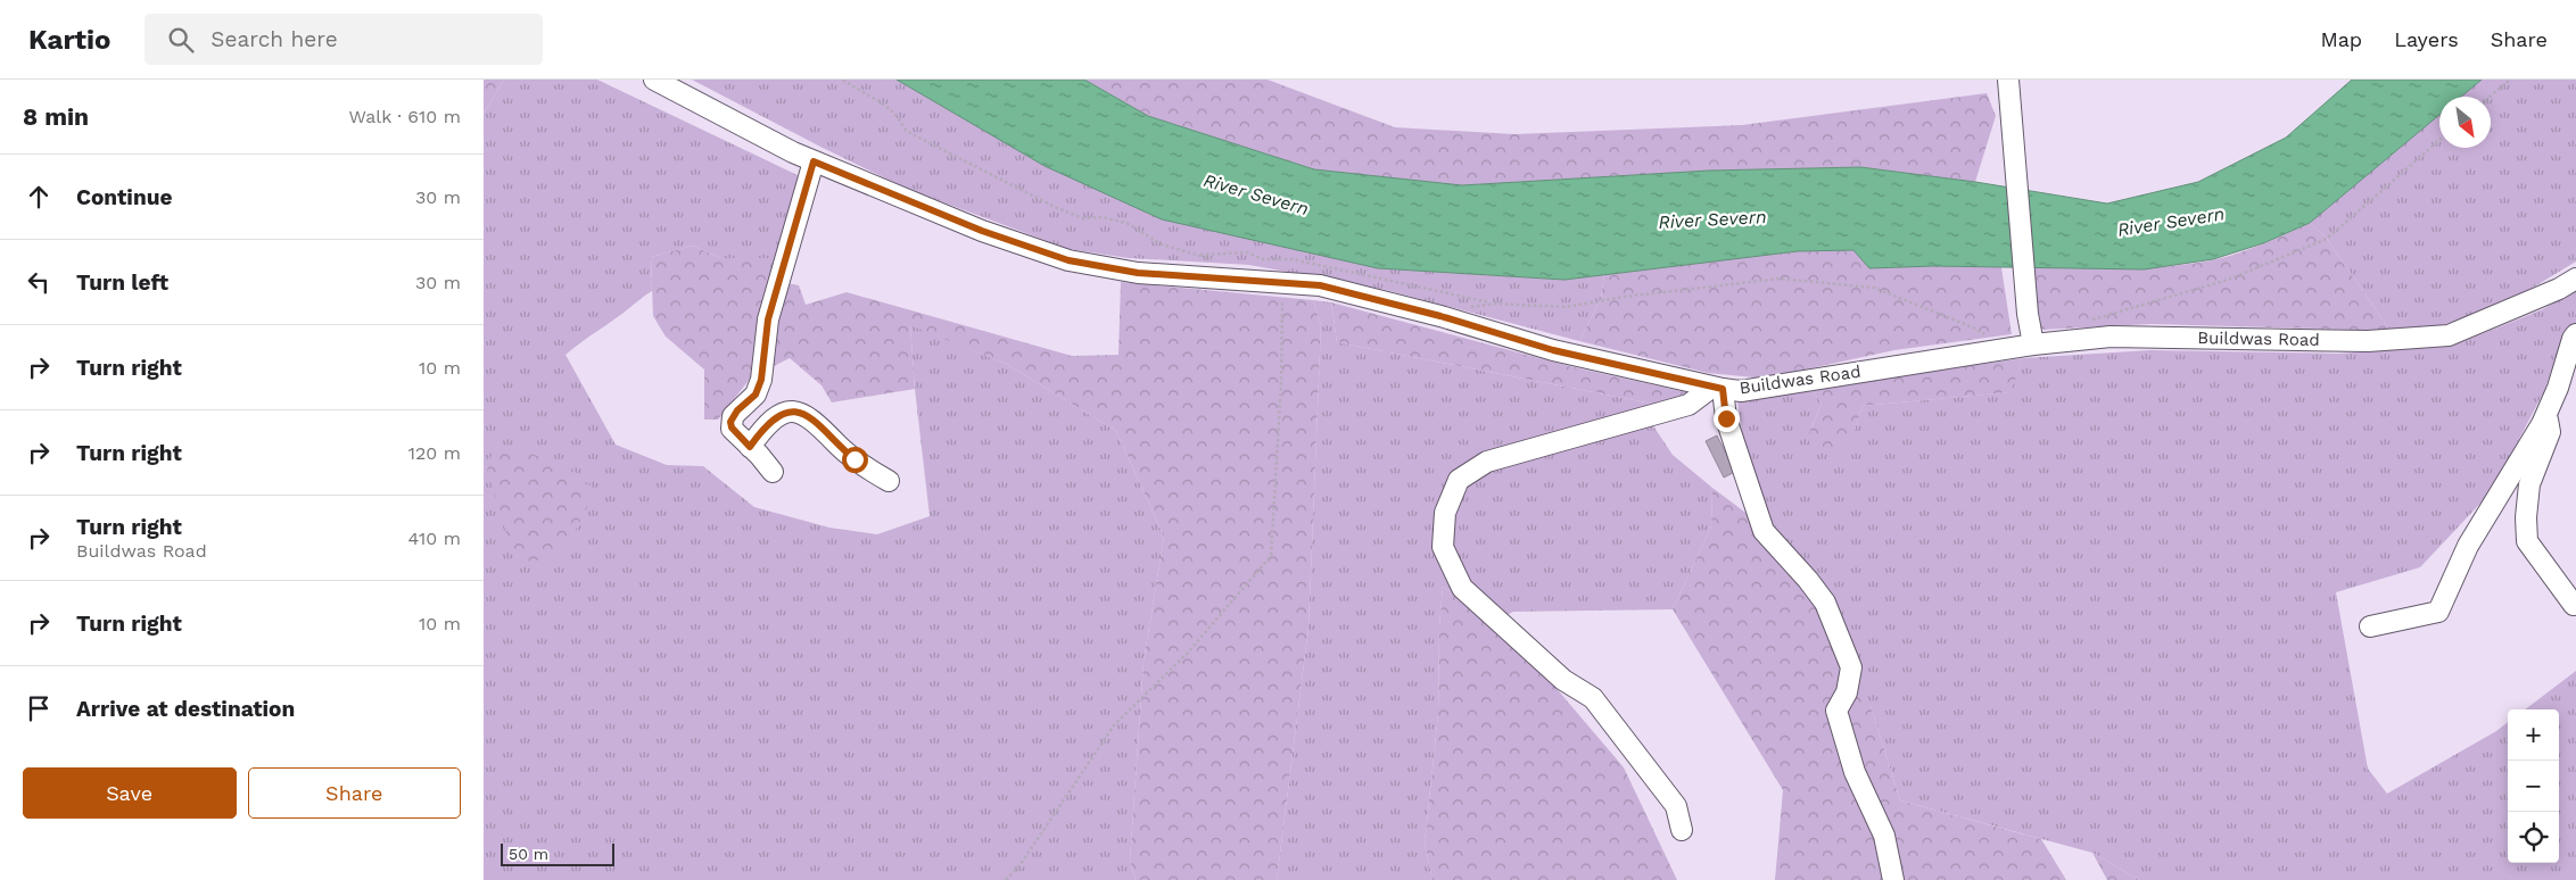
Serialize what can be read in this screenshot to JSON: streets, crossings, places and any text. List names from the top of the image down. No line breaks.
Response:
{"streets":{"street":["Buildwas Road"]},"water":["River Severn"],"scale_bar":"50 m","north":"bottom right","page":{"header":"Kartio","search":"Search here","nav":["Map","Layers","Share"],"heading":["8 min","Walk · 610 m"],"list":[["Continue","30 m"],["Turn left","30 m"],["Turn right","10 m"],["Turn right","120 m"],["Turn right","Buildwas Road","410 m"],["Turn right","10 m"],"Arrive at destination"],"map_buttons":["+","−"],"buttons":["Save","Share"],"scale":"50 m"}}
